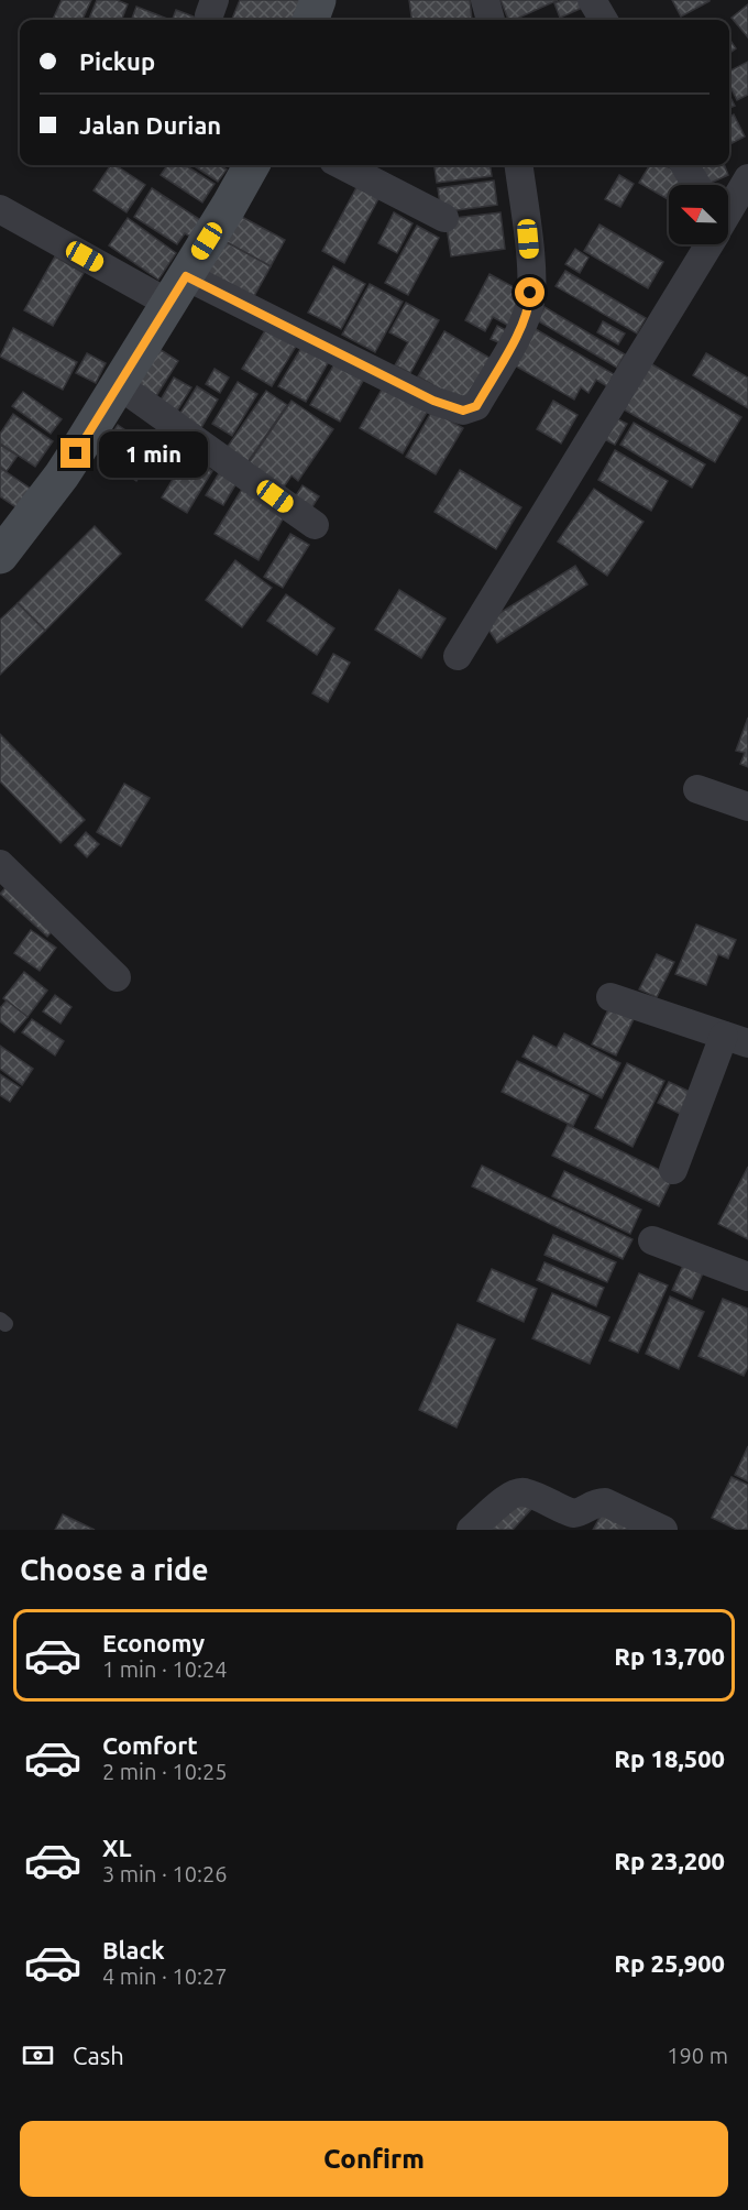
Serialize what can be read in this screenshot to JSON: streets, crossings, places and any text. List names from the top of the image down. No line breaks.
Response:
{"north":"top left","page":{"banner":["Pickup","Jalan Durian"],"bubble":"1 min","heading":"Choose a ride","list":[{"name":"Economy","note":"1 min · 10:24","value":"Rp 13,700"},{"name":"Comfort","note":"2 min · 10:25","value":"Rp 18,500"},{"name":"XL","note":"3 min · 10:26","value":"Rp 23,200"},{"name":"Black","note":"4 min · 10:27","value":"Rp 25,900"}],"pay":["Cash","190 m"],"buttons":"Confirm"}}
